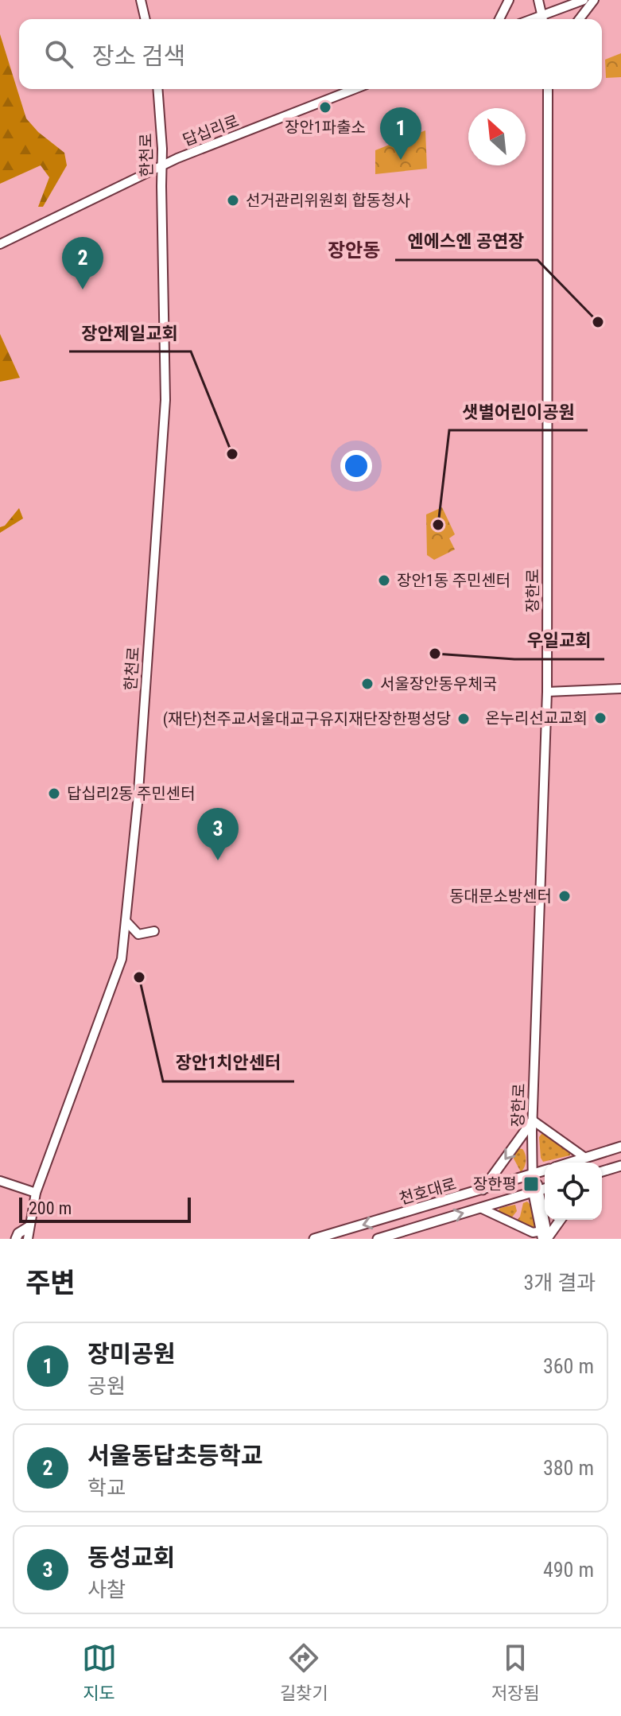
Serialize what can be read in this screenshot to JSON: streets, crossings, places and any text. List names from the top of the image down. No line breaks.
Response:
{"streets":{"main road":["답십리로","한천로","장한로","천호대로"]},"crossings":[["답십리로","한천로"],["장한로","천호대로"]],"districts":["장안동"],"places":{"other":["장안1파출소","선거관리위원회 합동청사","엔에스엔 공연장","장안제일교회","샛별어린이공원","장안1동 주민센터","우일교회","서울장안동우체국","온누리선교교회","(재단)천주교서울대교구유지재단장한평성당","답십리2동 주민센터","동대문소방센터","장안1치안센터"],"transit":["장한평"]},"scale_bar":"200 m","north":"top left","page":{"search":"장소 검색","pins":["1","2","3"],"scale":"200 m","heading":["주변","3개 결과"],"list":[{"mark":"1","name":"장미공원","note":"공원","value":"360 m"},{"mark":"2","name":"서울동답초등학교","note":"학교","value":"380 m"},{"mark":"3","name":"동성교회","note":"사찰","value":"490 m"}],"nav":["지도","길찾기","저장됨"]}}
